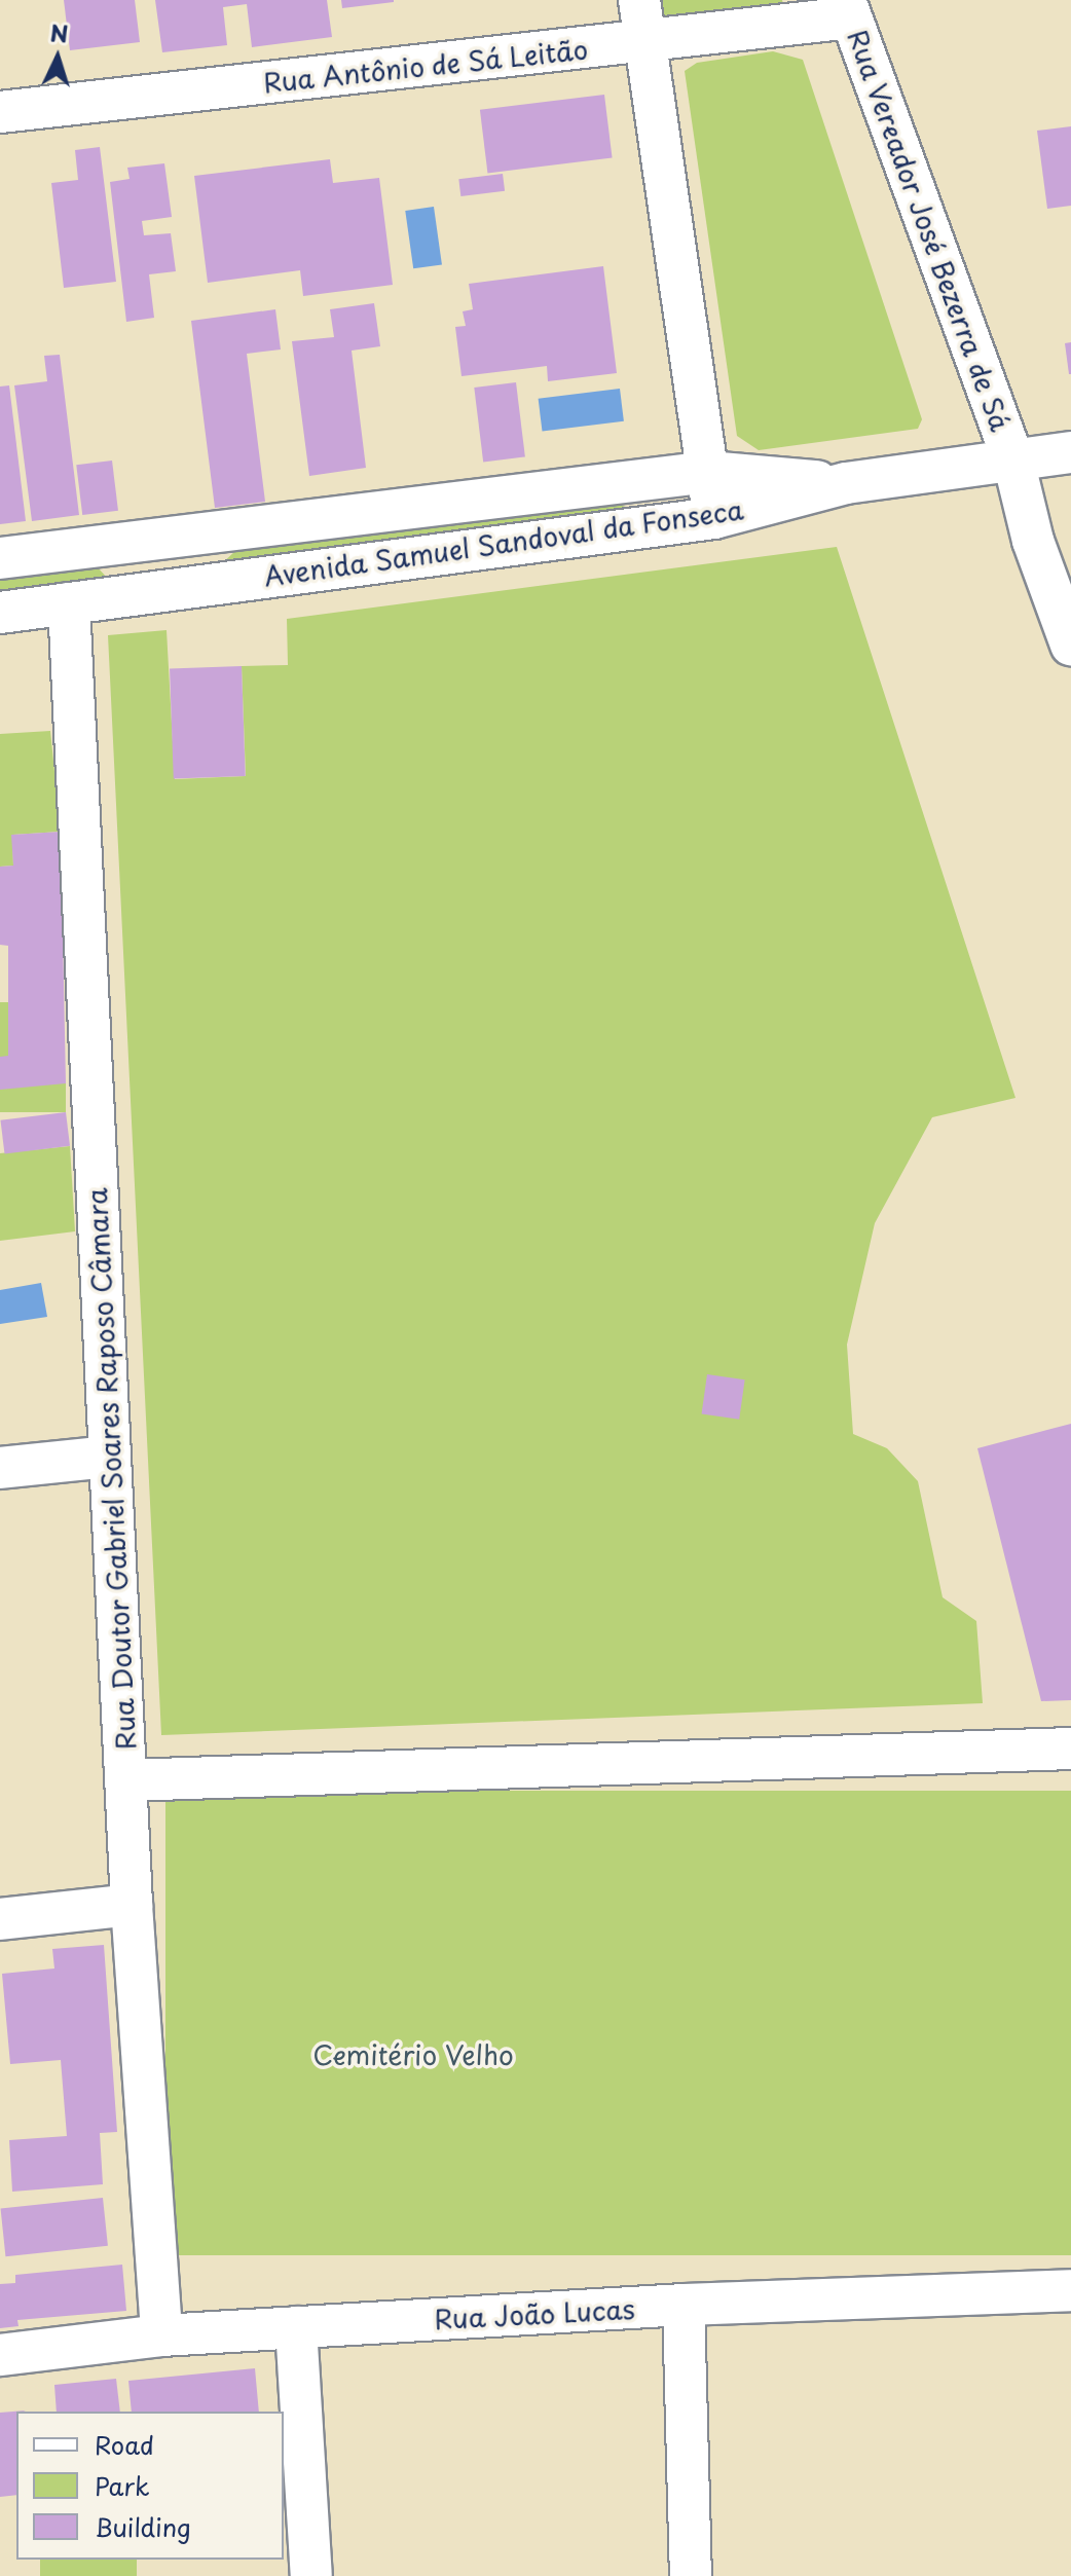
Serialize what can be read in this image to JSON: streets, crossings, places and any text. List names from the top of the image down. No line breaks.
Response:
{"streets":{"street":["Rua Antônio de Sá Leitão","Rua Vereador José Bezerra de Sá","Avenida Samuel Sandoval da Fonseca","Rua Doutor Gabriel Soares Raposo Câmara","Rua João Lucas"]},"crossings":[["Rua Antônio de Sá Leitão","Rua Vereador José Bezerra de Sá"],["Avenida Samuel Sandoval da Fonseca","Rua Doutor Gabriel Soares Raposo Câmara"],["Rua Doutor Gabriel Soares Raposo Câmara","Rua João Lucas"]],"parks":["Cemitério Velho"],"legend":["Road","Park","Building"],"north":"top"}
